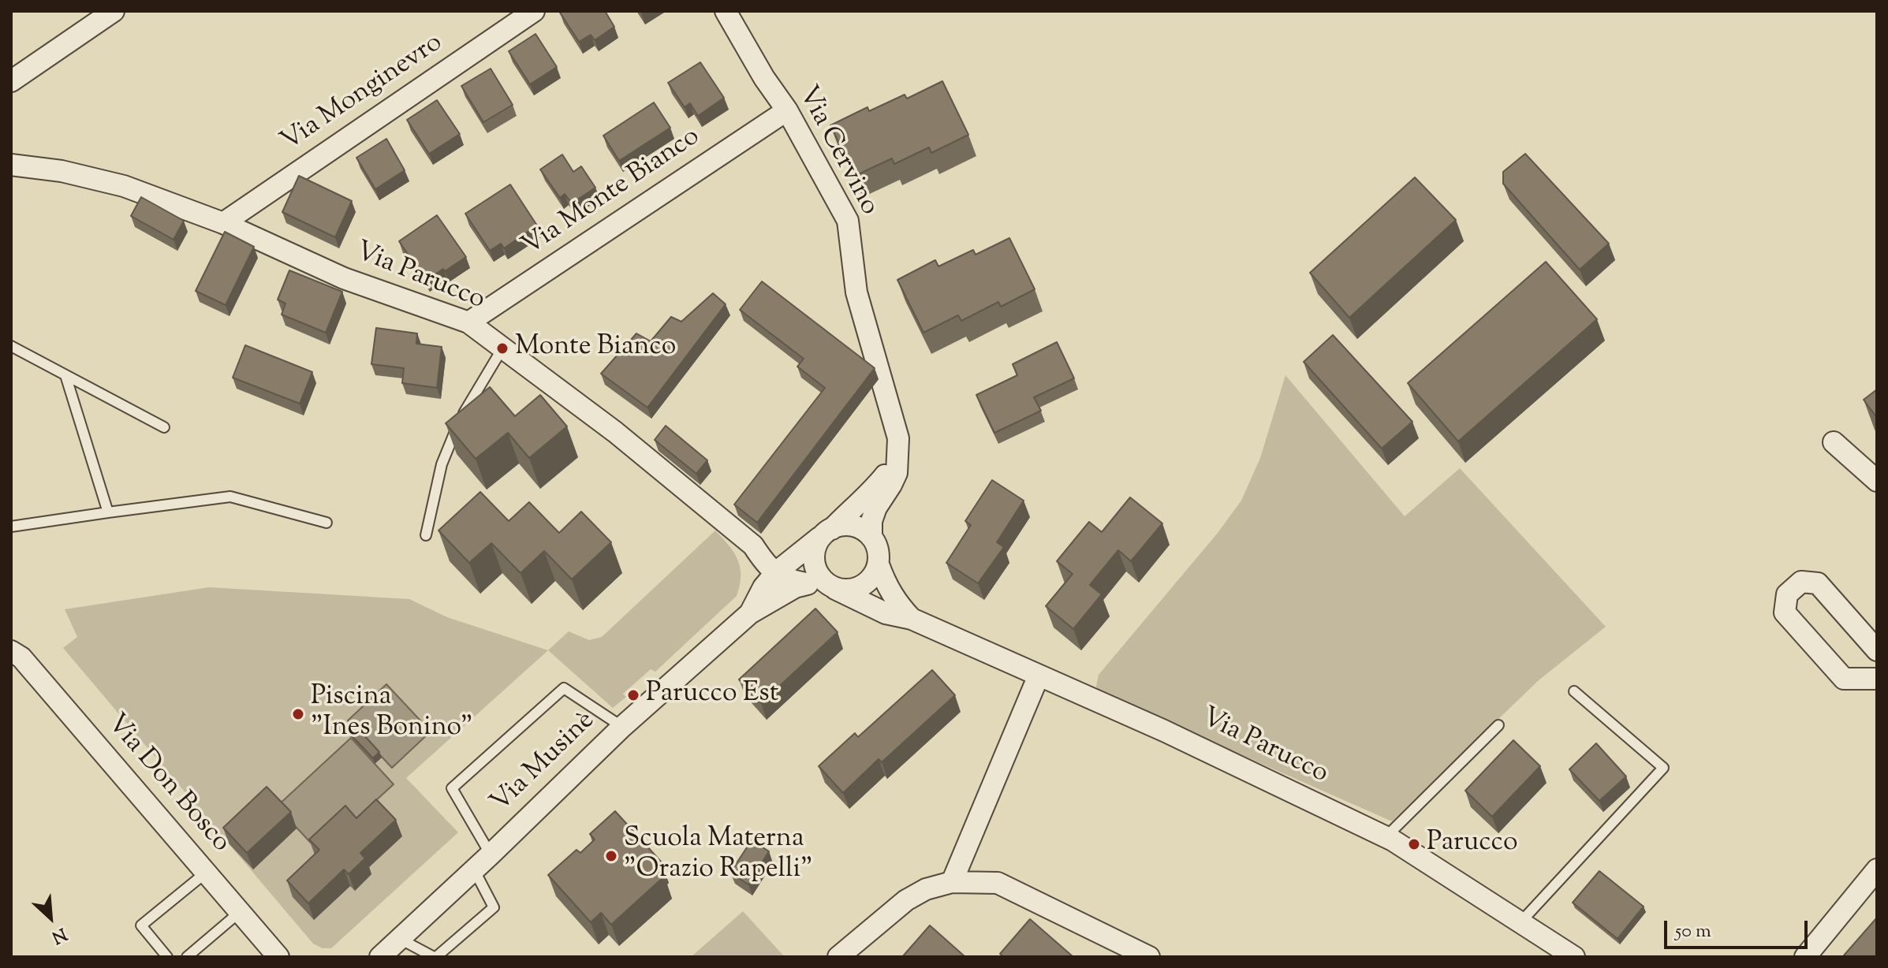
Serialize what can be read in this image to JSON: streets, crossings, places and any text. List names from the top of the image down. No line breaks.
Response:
{"streets":{"street":["Via Monginevro","Via Cervino","Via Monte Bianco","Via Parucco","Via Musinè","Via Don Bosco"]},"crossings":[["Via Monginevro","Via Parucco"],["Via Cervino","Via Monte Bianco"],["Via Cervino","Via Parucco"],["Via Monte Bianco","Via Parucco"]],"places":["Monte Bianco","Parucco Est","Piscina \"Ines Bonino\"","Parucco","Scuola Materna \"Orazio Rapelli\""],"scale_bar":"50 m","north":"bottom right"}
